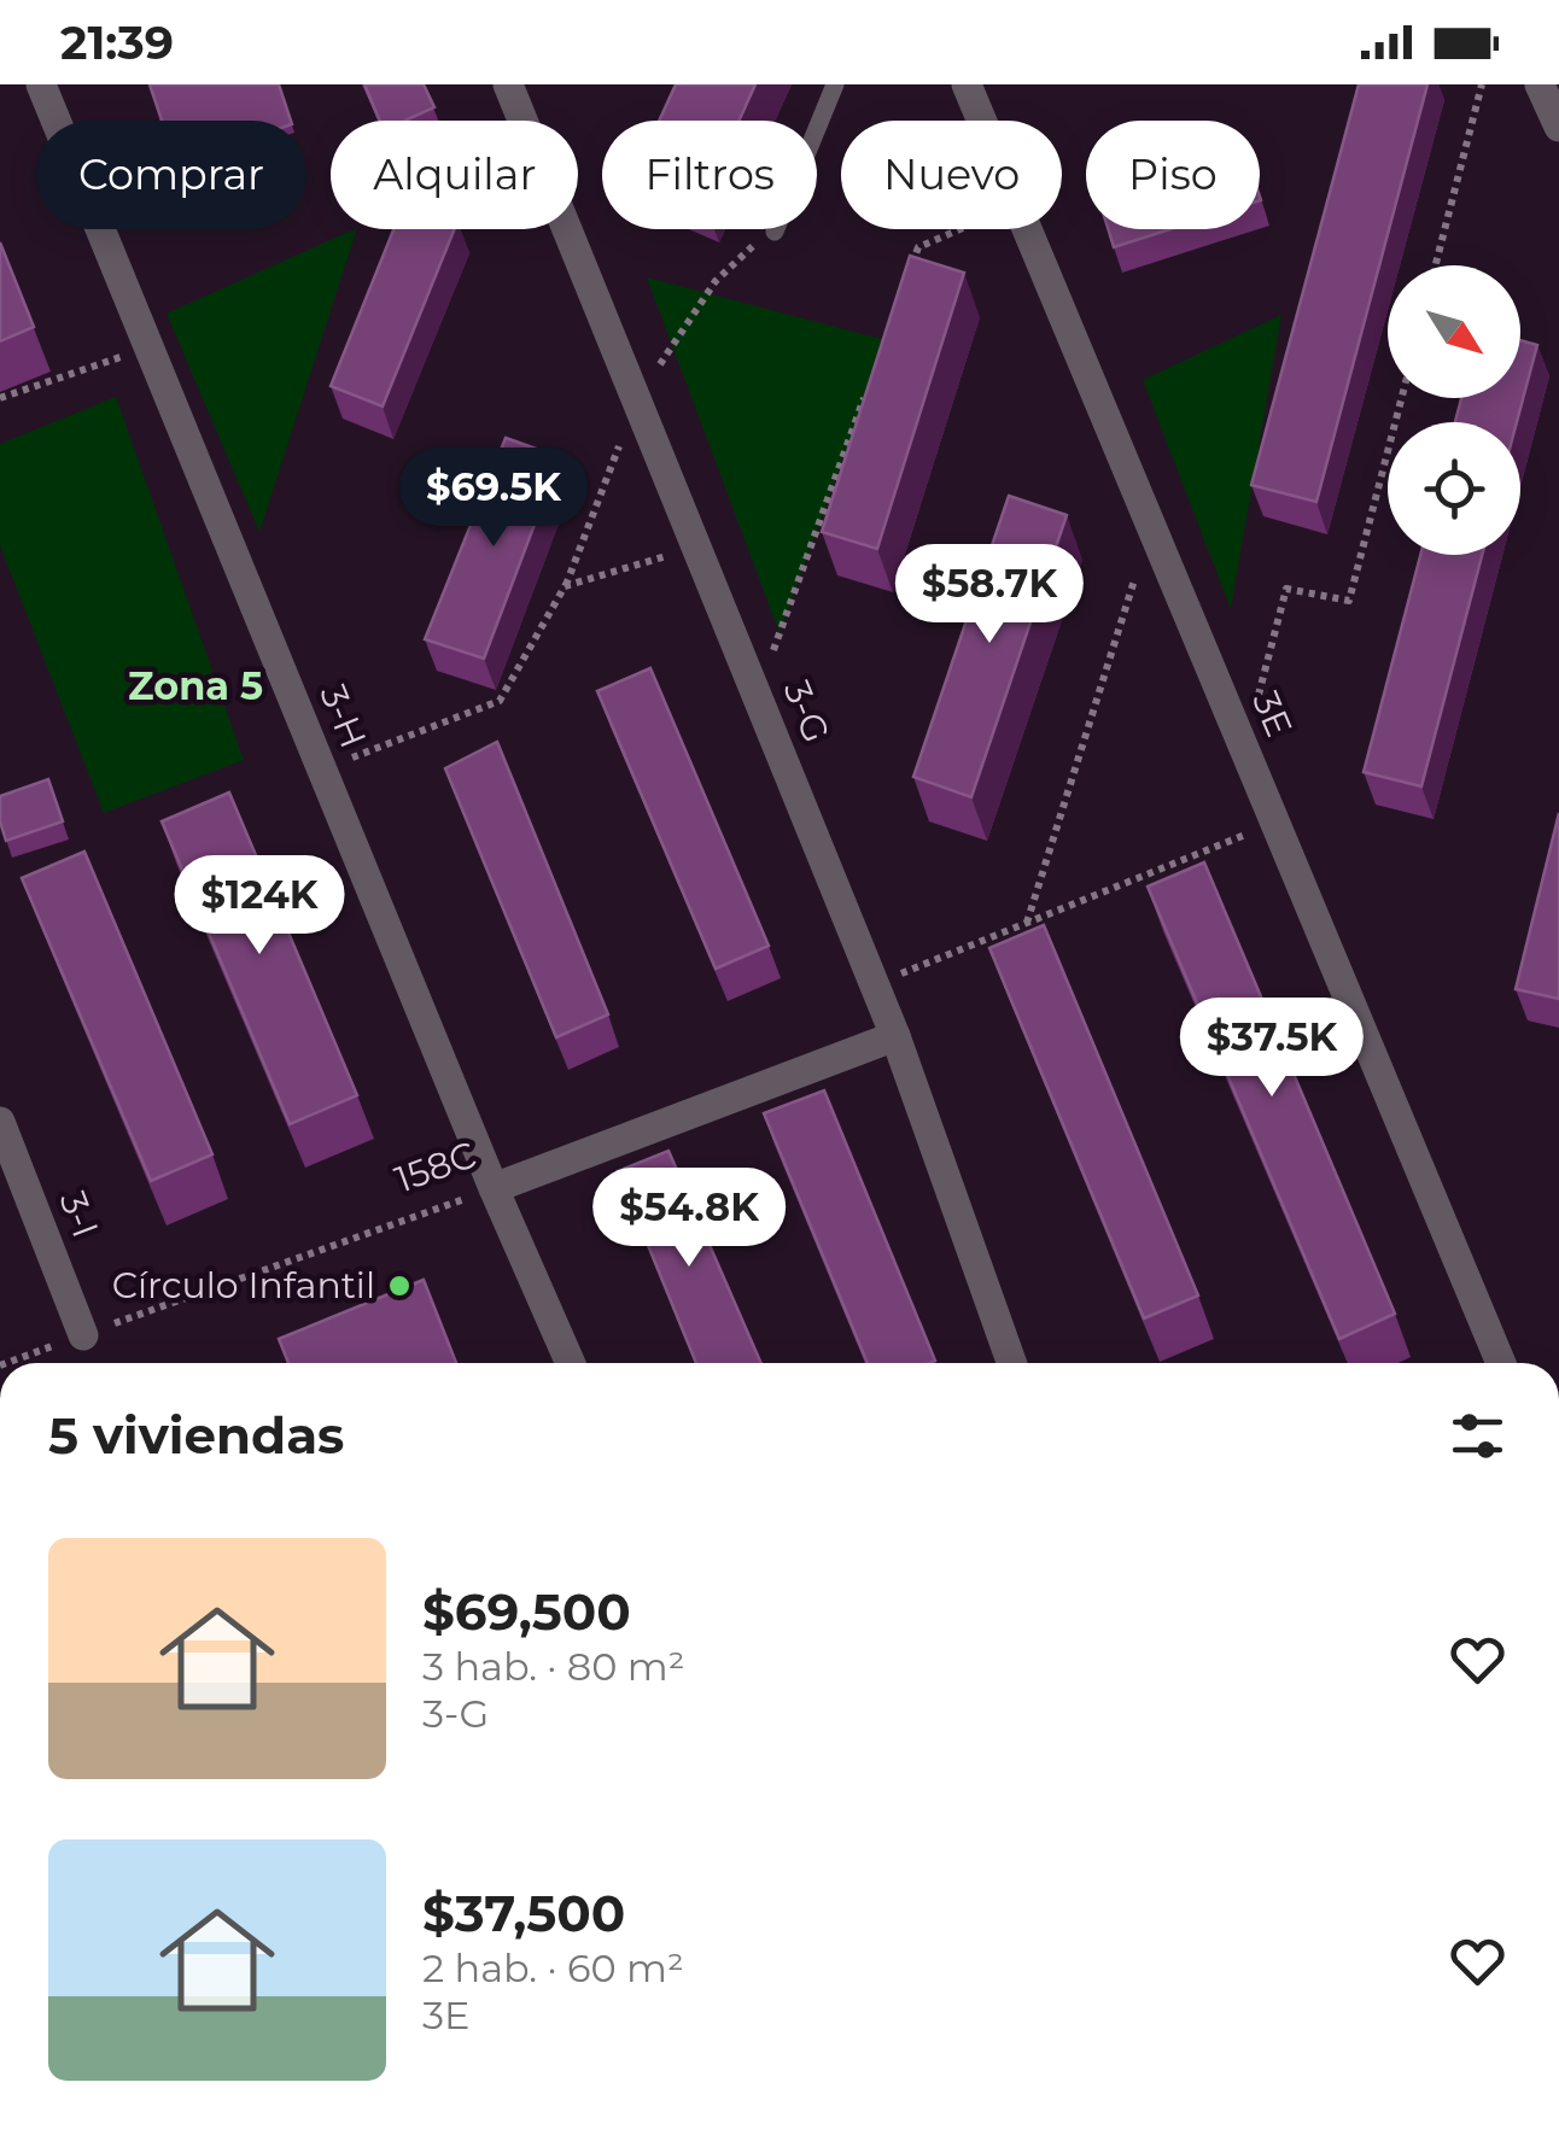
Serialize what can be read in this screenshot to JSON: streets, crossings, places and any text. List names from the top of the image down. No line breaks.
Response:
{"streets":{"street":["3-G","3E","3-H","158C","3-I"]},"crossings":[["3-G","158C"],["3-H","158C"],["158C","3-I"]],"districts":["Zona 5"],"places":["Círculo Infantil"],"north":"bottom right","page":{"status":"21:39","chip":["Comprar","Alquilar","Filtros","Nuevo","Piso"],"price":["$69.5K","$58.7K","$124K","$37.5K","$54.8K"],"heading":"5 viviendas","list":[{"name":"$69,500","note":"3 hab. · 80 m² · 3-G"},{"name":"$37,500","note":"2 hab. · 60 m² · 3E"}]}}
